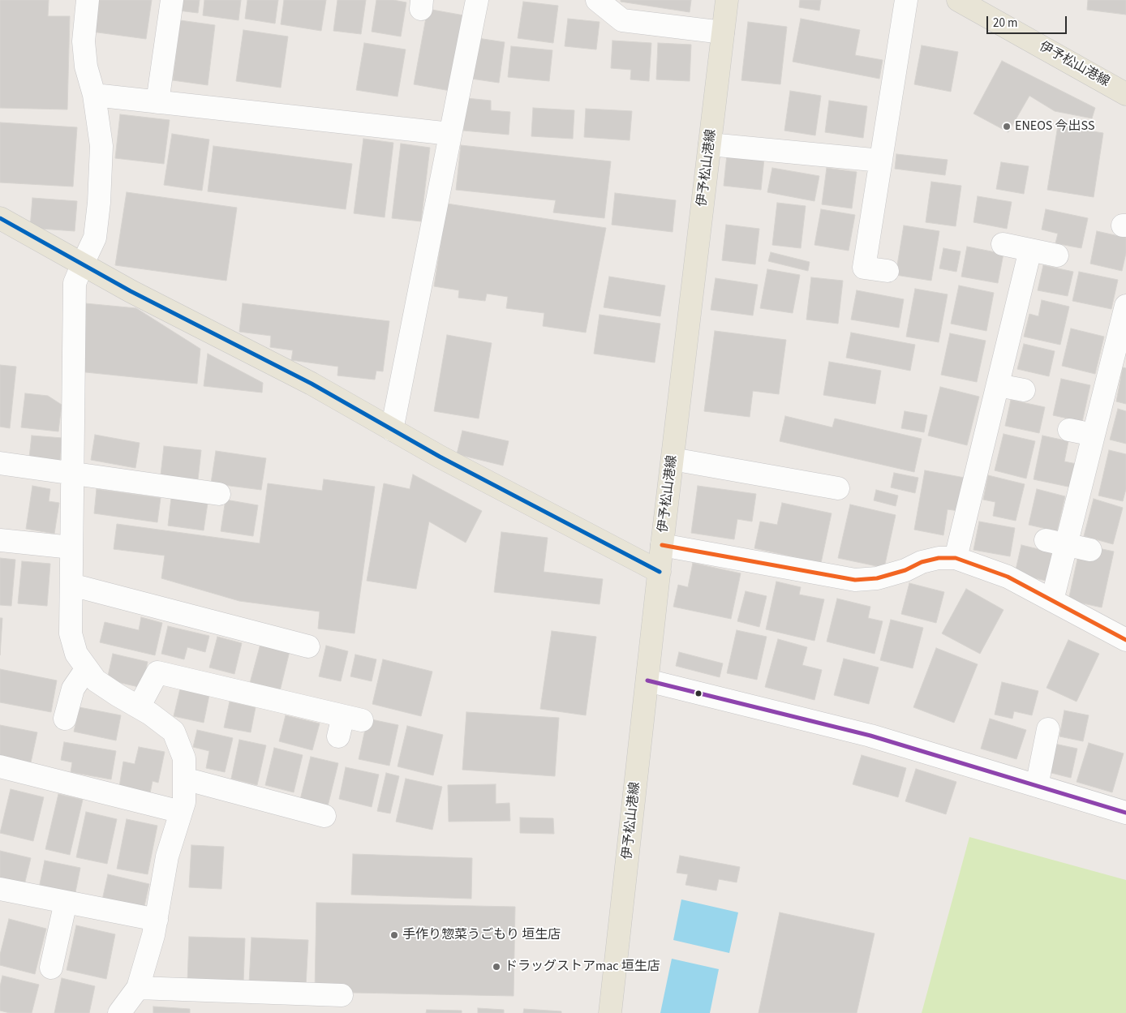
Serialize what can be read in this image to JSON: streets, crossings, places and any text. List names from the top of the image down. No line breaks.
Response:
{"streets":{"main road":["伊予松山港線"]},"places":["ENEOS 今出SS","手作り惣菜うごもり 垣生店","ドラッグストアmac 垣生店"],"scale_bar":"20 m"}
